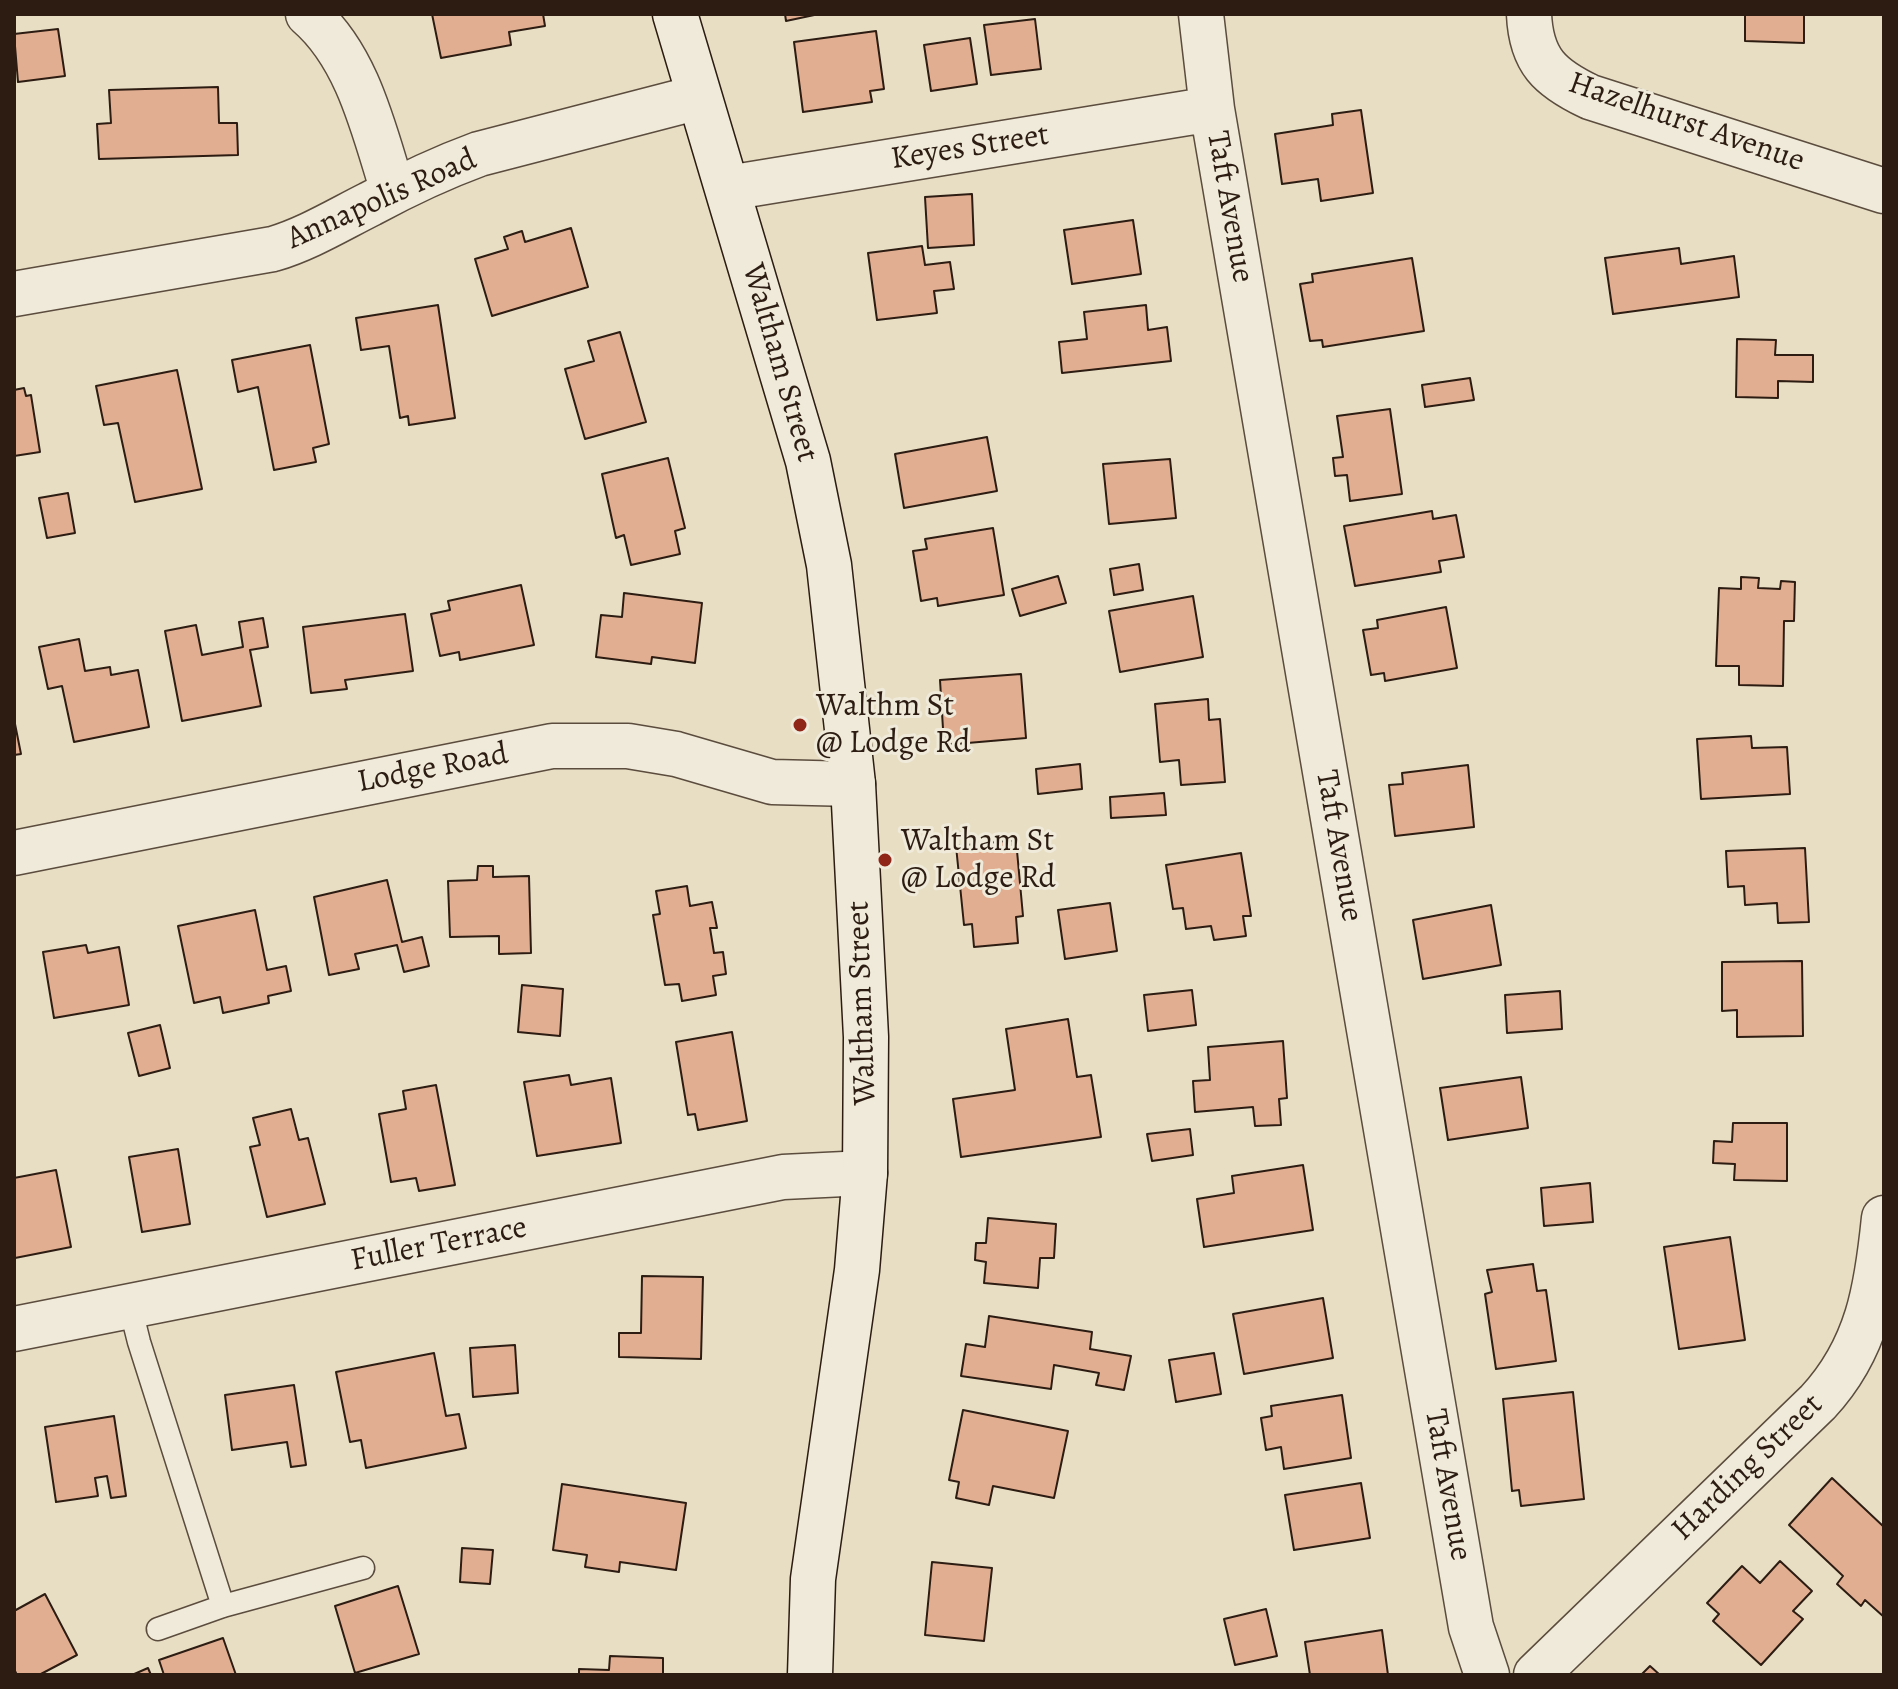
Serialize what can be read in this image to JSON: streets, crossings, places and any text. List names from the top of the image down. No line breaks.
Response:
{"streets":{"street":["Hazelhurst Avenue","Keyes Street","Annapolis Road","Taft Avenue","Waltham Street","Lodge Road","Fuller Terrace","Harding Street"]},"crossings":[["Keyes Street","Taft Avenue"],["Keyes Street","Waltham Street"],["Annapolis Road","Waltham Street"],["Waltham Street","Lodge Road"],["Waltham Street","Fuller Terrace"]],"places":["Walthm St @ Lodge Rd","Waltham St @ Lodge Rd"]}
